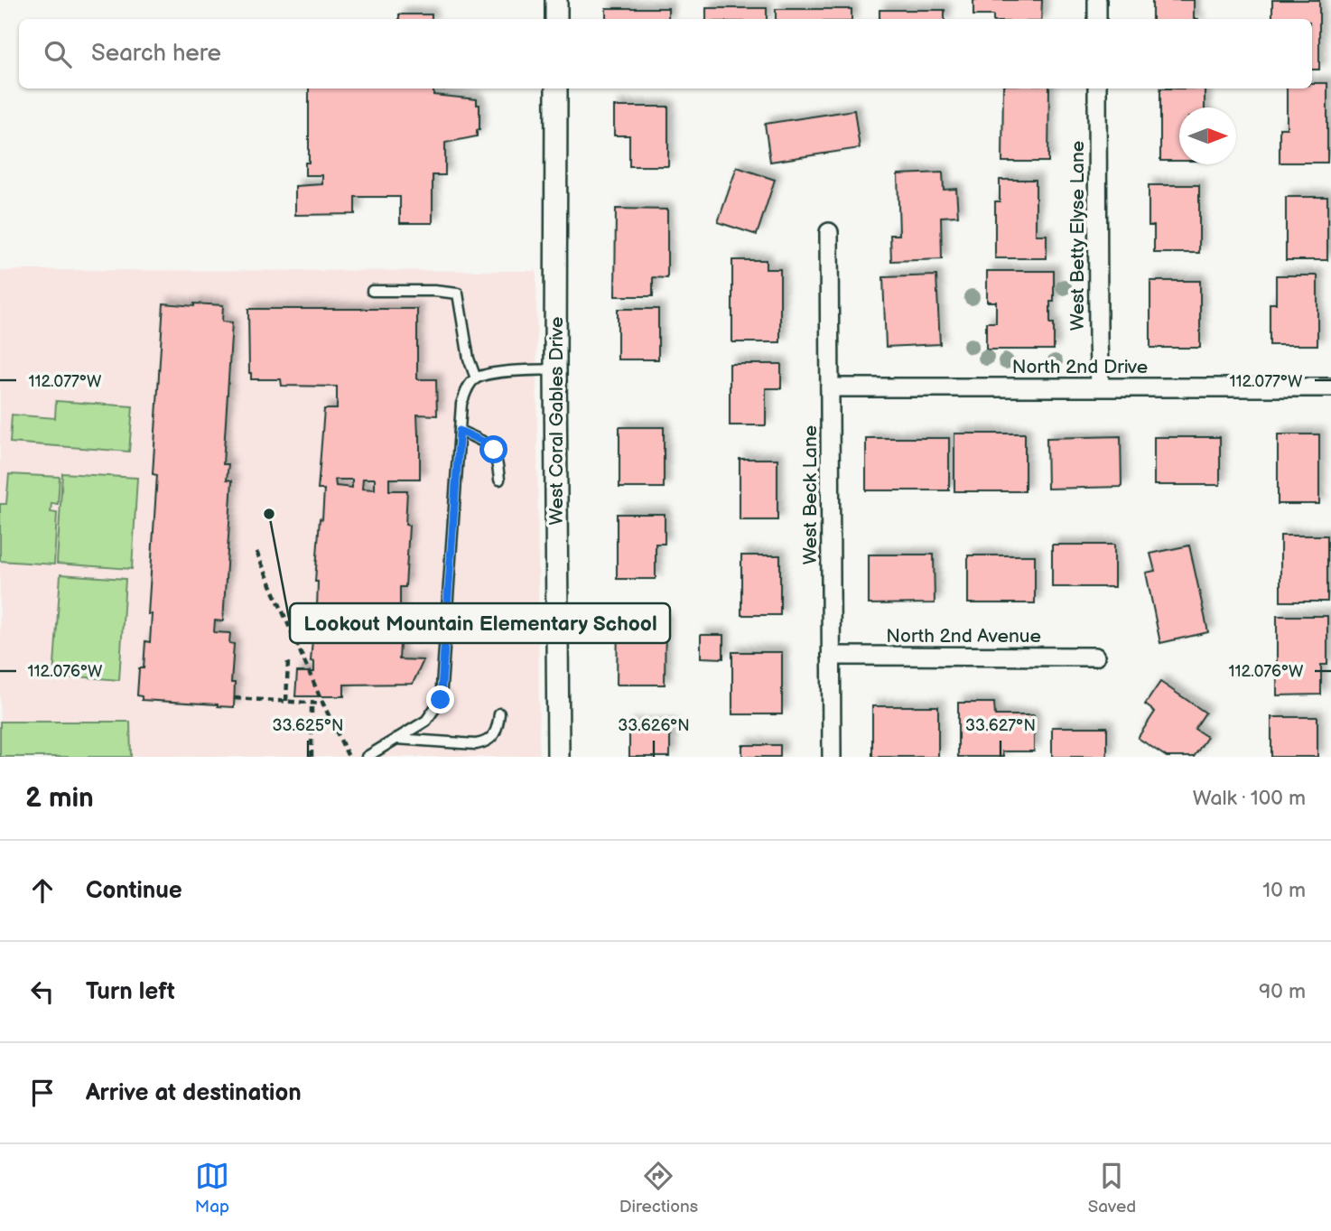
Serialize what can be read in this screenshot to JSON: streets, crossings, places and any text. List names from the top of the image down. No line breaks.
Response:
{"streets":{"street":["West Betty Elyse Lane","North 2nd Drive","West Coral Gables Drive","West Beck Lane","North 2nd Avenue"]},"crossings":[["West Betty Elyse Lane","North 2nd Drive"],["North 2nd Drive","West Beck Lane"],["West Beck Lane","North 2nd Avenue"]],"places":["Lookout Mountain Elementary School"],"north":"right","page":{"search":"Search here","heading":["2 min","Walk · 100 m"],"list":[["Continue","10 m"],["Turn left","90 m"],"Arrive at destination"],"nav":["Map","Directions","Saved"]},"coordinates":["112.077°W","112.076°W","33.625°N","33.626°N","33.627°N"]}
